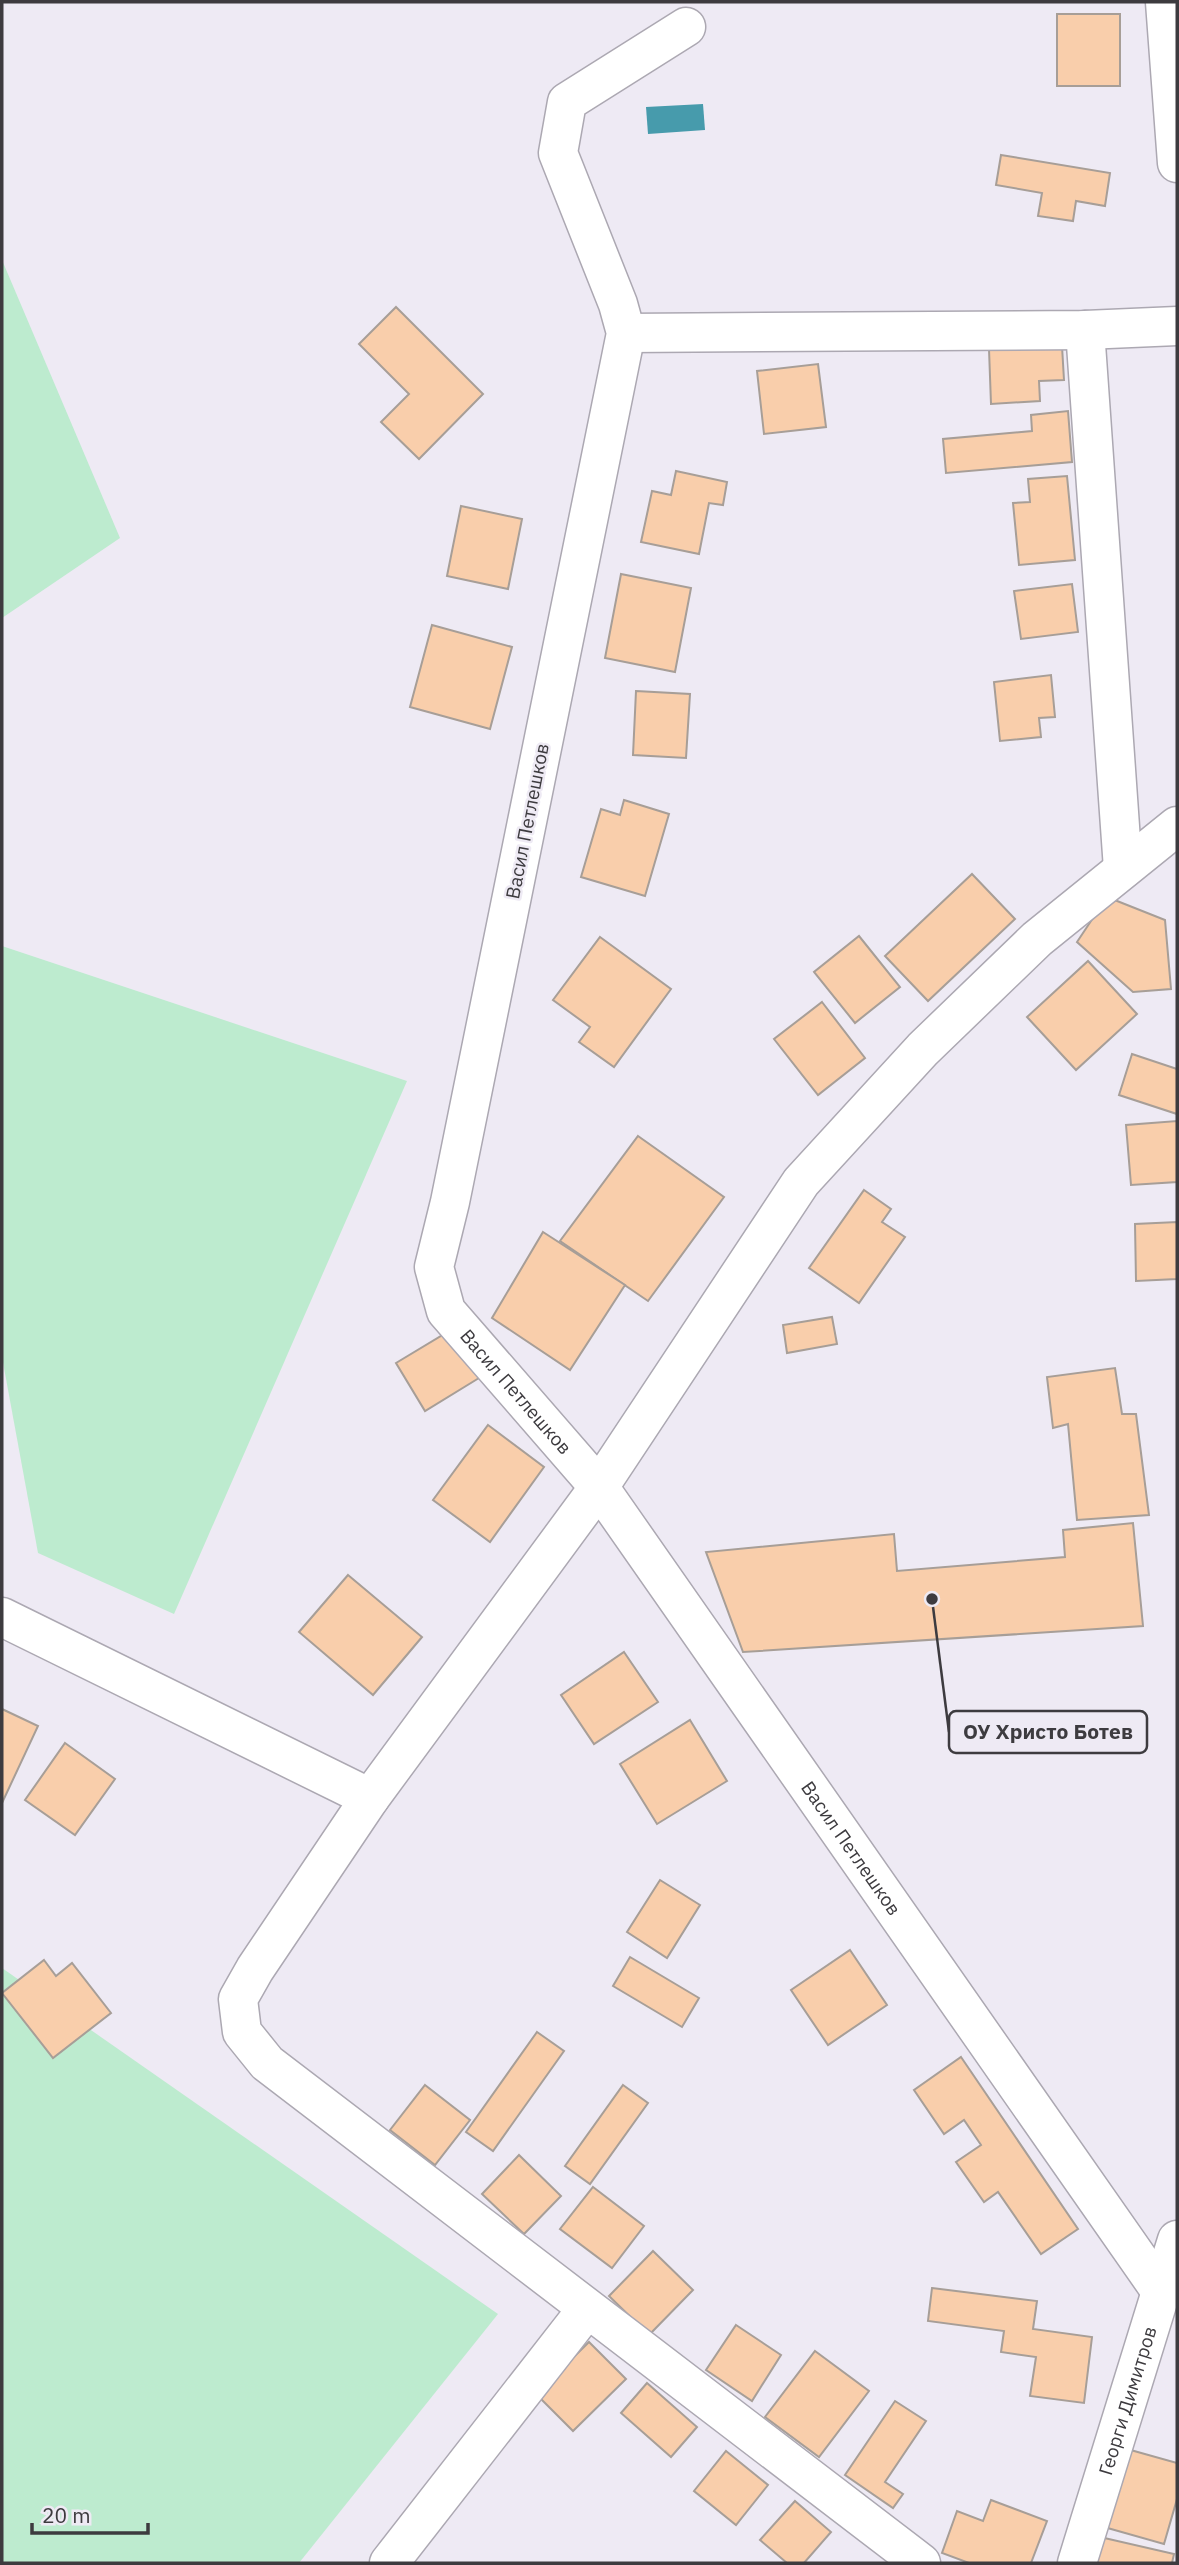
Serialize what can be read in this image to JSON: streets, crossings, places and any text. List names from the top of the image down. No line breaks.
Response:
{"streets":{"street":["Васил Петлешков","Георги Димитров"]},"crossings":[["Васил Петлешков","Георги Димитров"]],"places":["ОУ Христо Ботев"],"scale_bar":"20 m"}
